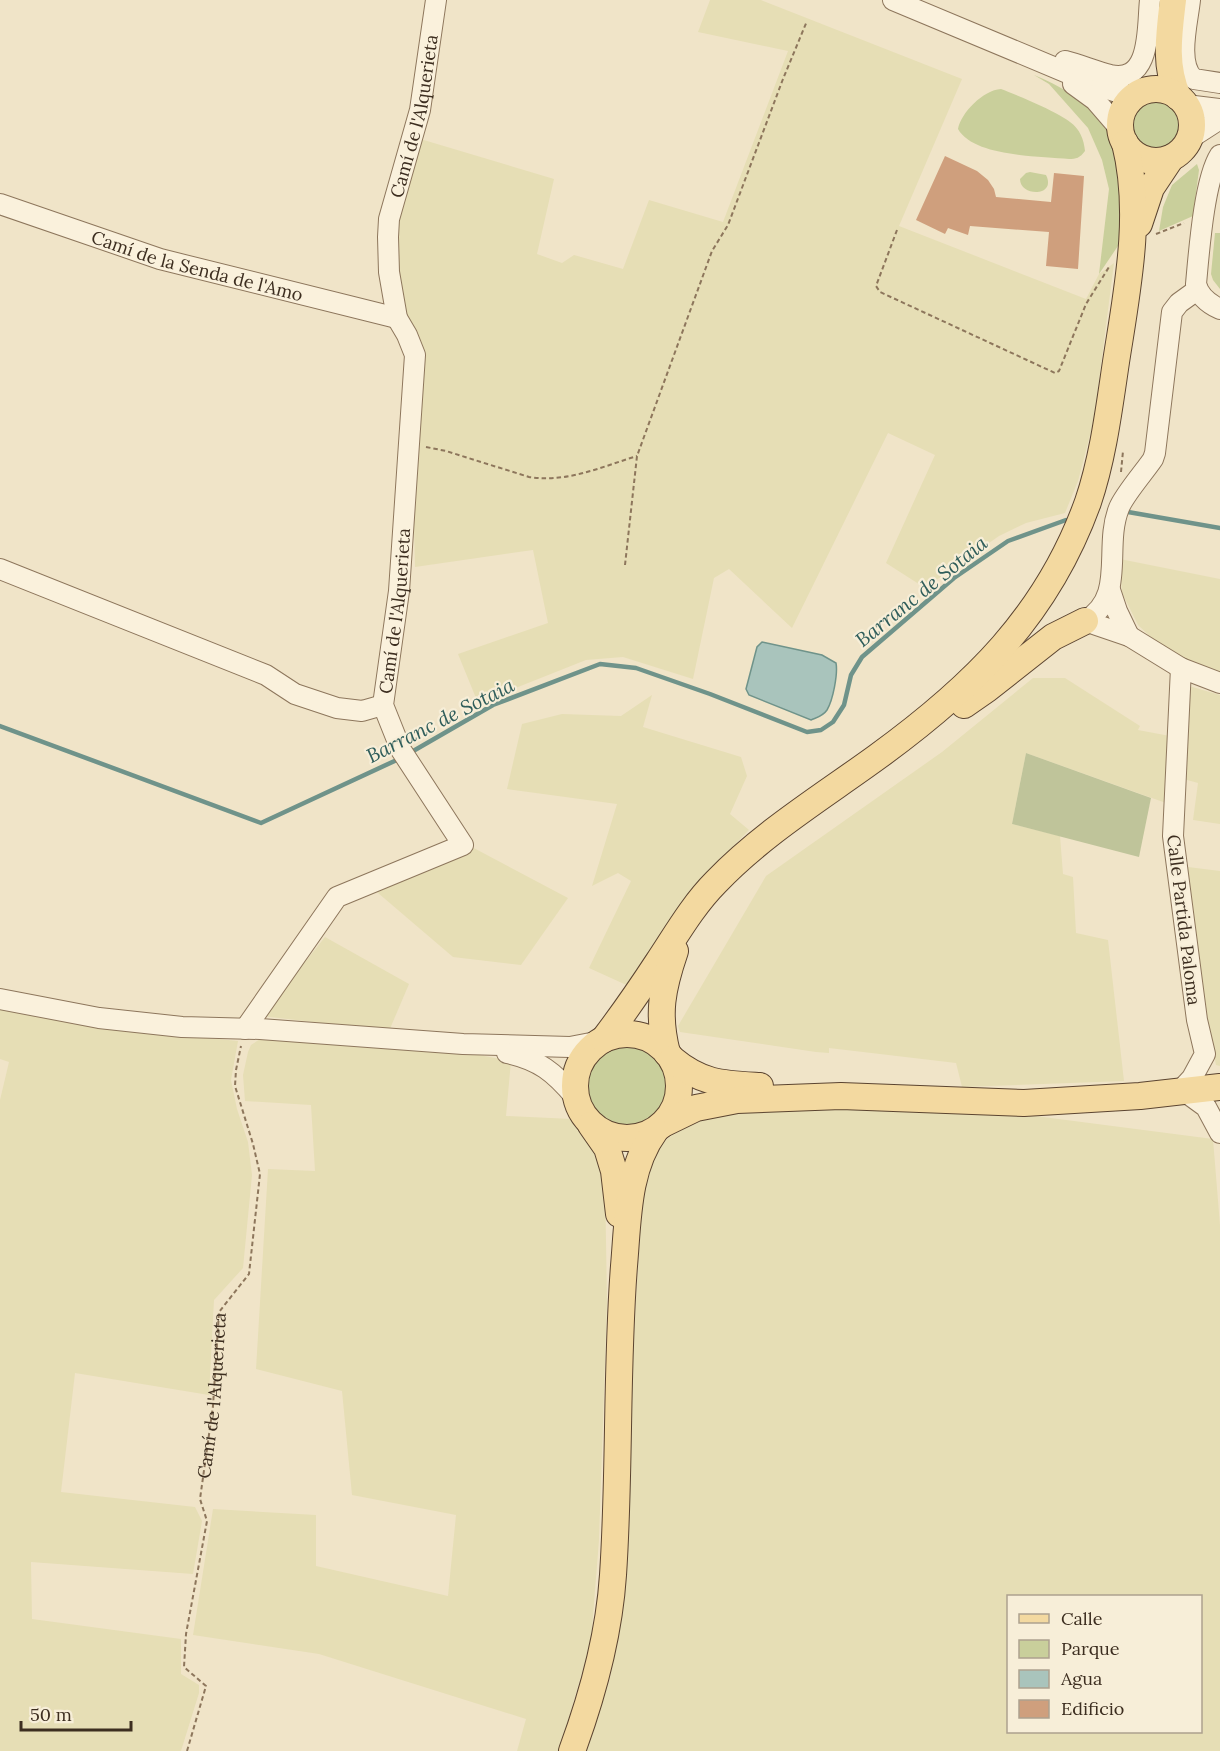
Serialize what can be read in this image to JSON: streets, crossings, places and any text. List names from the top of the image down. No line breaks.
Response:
{"streets":{"street":["Camí de l'Alquerieta","Camí de la Senda de l'Amo","Calle Partida Paloma"]},"crossings":[["Camí de l'Alquerieta","Camí de la Senda de l'Amo"]],"water":["Barranc de Sotaia"],"legend":["Calle","Parque","Agua","Edificio"],"scale_bar":"50 m"}
